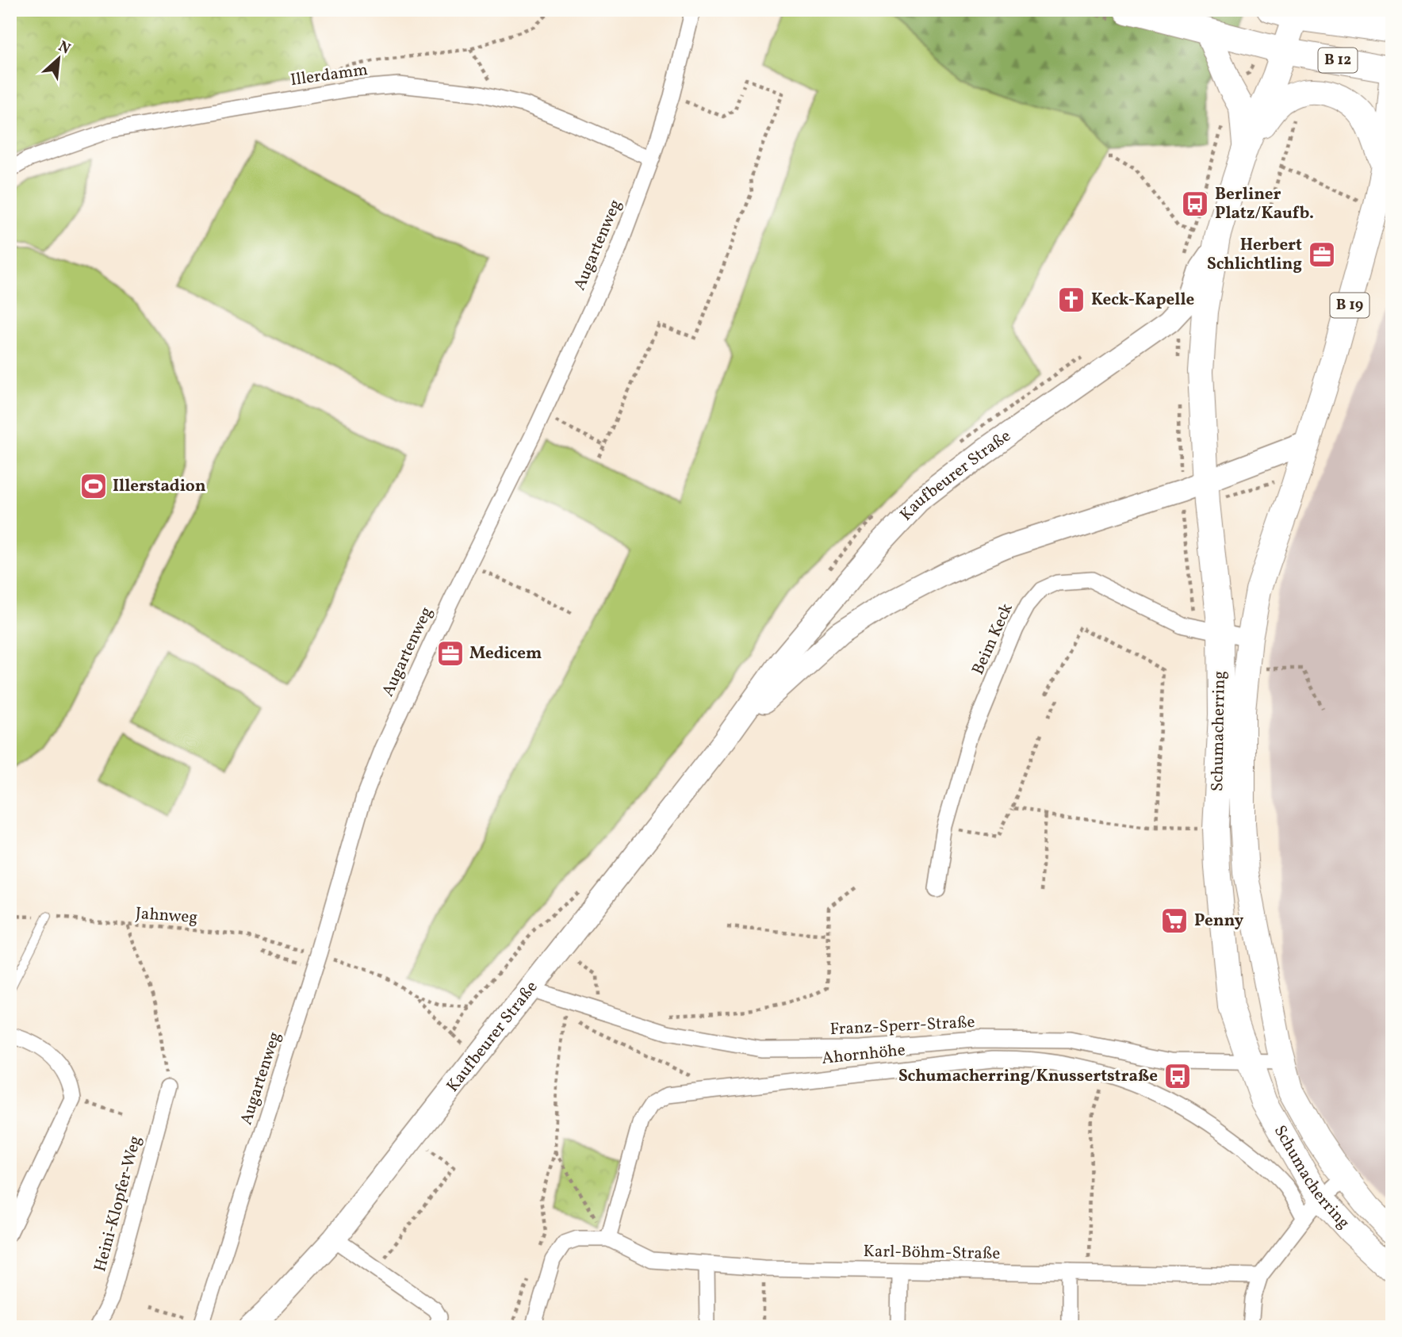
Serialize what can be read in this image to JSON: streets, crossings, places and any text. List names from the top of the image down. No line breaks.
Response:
{"streets":{"main road":["B 12","B 19","Schumacherring"],"street":["Illerdamm","Augartenweg","Kaufbeurer Straße","Beim Keck","Franz-Sperr-Straße","Ahornhöhe","Heini-Klopfer-Weg","Karl-Böhm-Straße"],"path":["Jahnweg"]},"crossings":[["B 12","B 19"],["Illerdamm","Augartenweg"],["Augartenweg","Jahnweg"],["B 19","Schumacherring"],["Kaufbeurer Straße","Schumacherring"],["Kaufbeurer Straße","Franz-Sperr-Straße"],["Beim Keck","Schumacherring"],["Schumacherring","Franz-Sperr-Straße"],["Ahornhöhe","Karl-Böhm-Straße"]],"places":{"bus stop":["Berliner Platz/Kaufb.","Schumacherring/Knussertstraße"],"office":["Herbert Schlichtling","Medicem"],"church":["Keck-Kapelle"],"sports":["Illerstadion"],"supermarket":["Penny"]},"north":"top right"}
